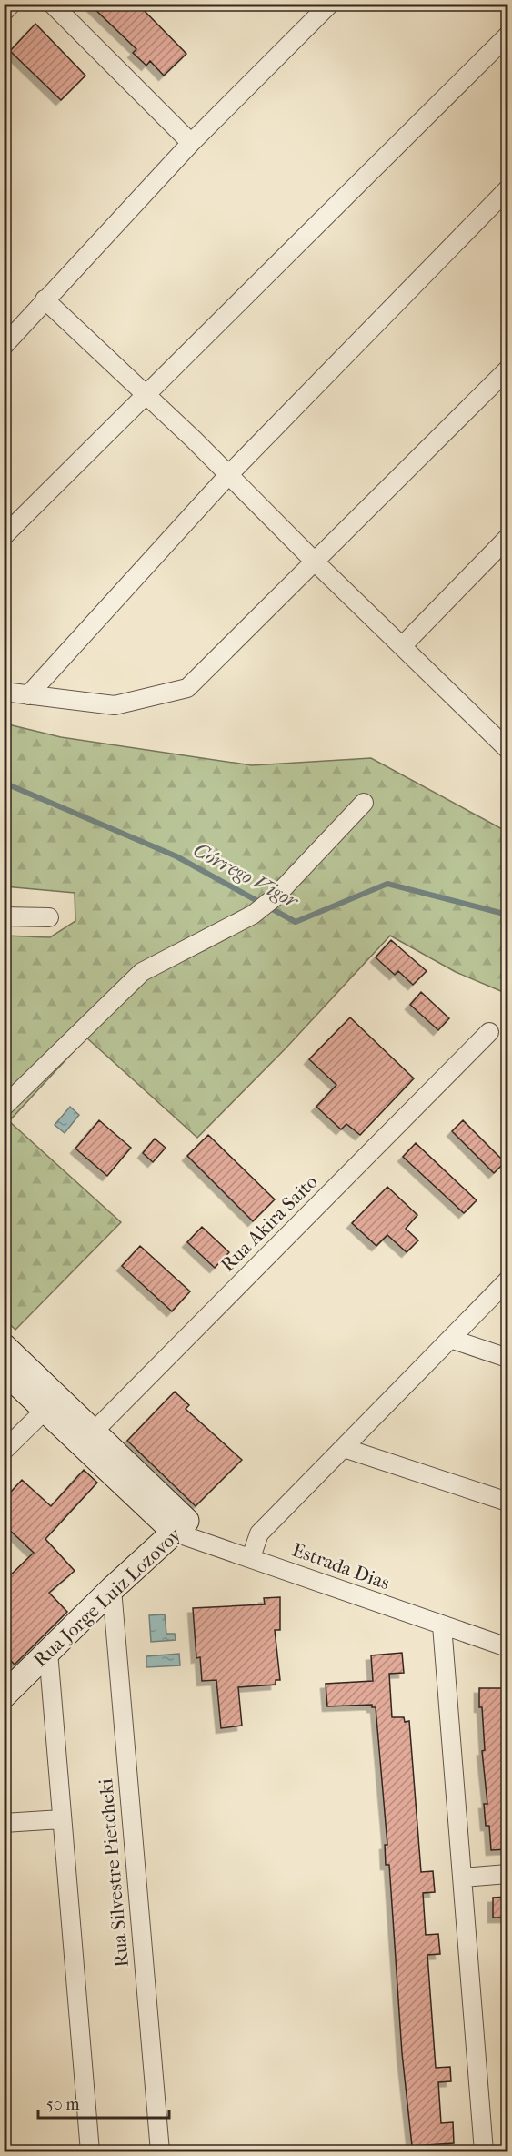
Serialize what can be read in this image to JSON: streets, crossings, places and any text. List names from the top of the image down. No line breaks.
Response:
{"streets":{"street":["Rua Akira Saito","Estrada Dias","Rua Jorge Luiz Lozovoy","Rua Silvestre Pietcheki"]},"crossings":[["Estrada Dias","Rua Jorge Luiz Lozovoy"],["Rua Jorge Luiz Lozovoy","Rua Silvestre Pietcheki"]],"water":["Córrego Vigor"],"scale_bar":"50 m"}
